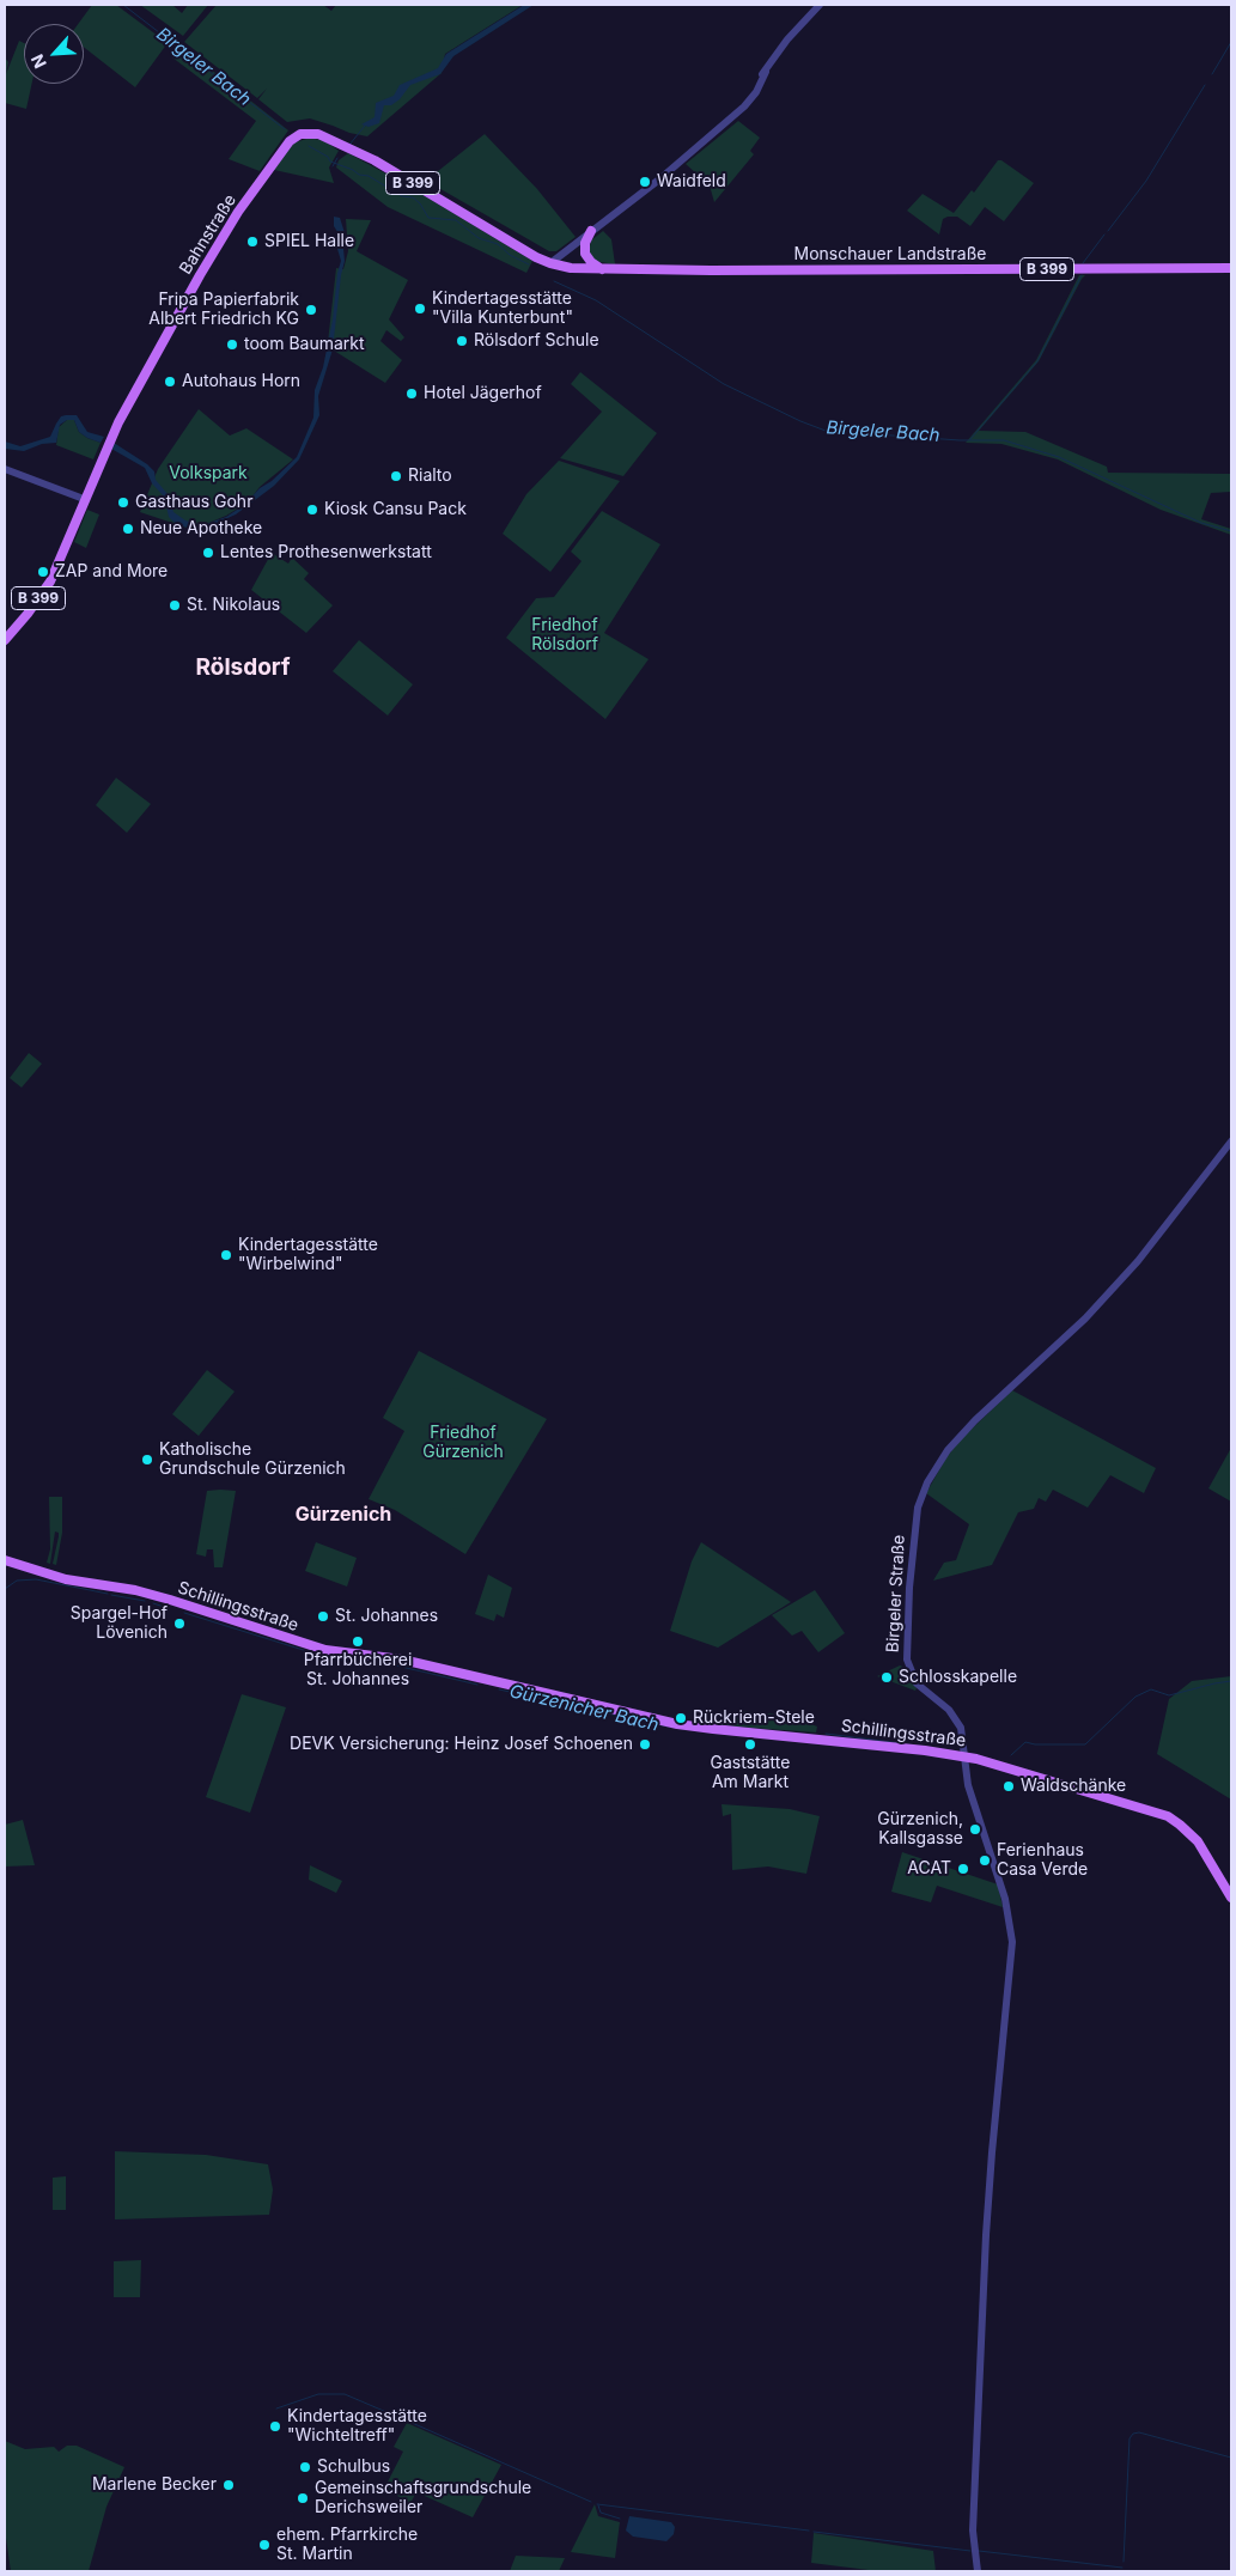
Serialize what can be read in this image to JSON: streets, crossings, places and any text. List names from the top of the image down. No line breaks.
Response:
{"streets":{"main road":["B 399","Bahnstraße","Monschauer Landstraße","Schillingsstraße"],"street":["Birgeler Straße"]},"crossings":[["Bahnstraße","Monschauer Landstraße"],["Birgeler Straße","Schillingsstraße"]],"districts":["Rölsdorf","Gürzenich"],"water":["Birgeler Bach","Gürzenicher Bach"],"parks":["Volkspark","Friedhof Rölsdorf","Friedhof Gürzenich"],"places":["Waidfeld","SPIEL Halle","Kindertagesstätte \"Villa Kunterbunt\"","Fripa Papierfabrik Albert Friedrich KG","Rölsdorf Schule","toom Baumarkt","Autohaus Horn","Hotel Jägerhof","Rialto","Gasthaus Gohr","Kiosk Cansu Pack","Neue Apotheke","Lentes Prothesenwerkstatt","ZAP and More","St. Nikolaus","Kindertagesstätte \"Wirbelwind\"","Katholische Grundschule Gürzenich","St. Johannes","Spargel-Hof Lövenich","Pfarrbücherei St. Johannes","Schlosskapelle","Rückriem-Stele","DEVK Versicherung: Heinz Josef Schoenen","Gaststätte Am Markt","Waldschänke","Gürzenich, Kallsgasse","Ferienhaus Casa Verde","ACAT","Kindertagesstätte \"Wichteltreff\"","Schulbus","Marlene Becker","Gemeinschaftsgrundschule Derichsweiler","ehem. Pfarrkirche St. Martin"],"north":"bottom left"}
